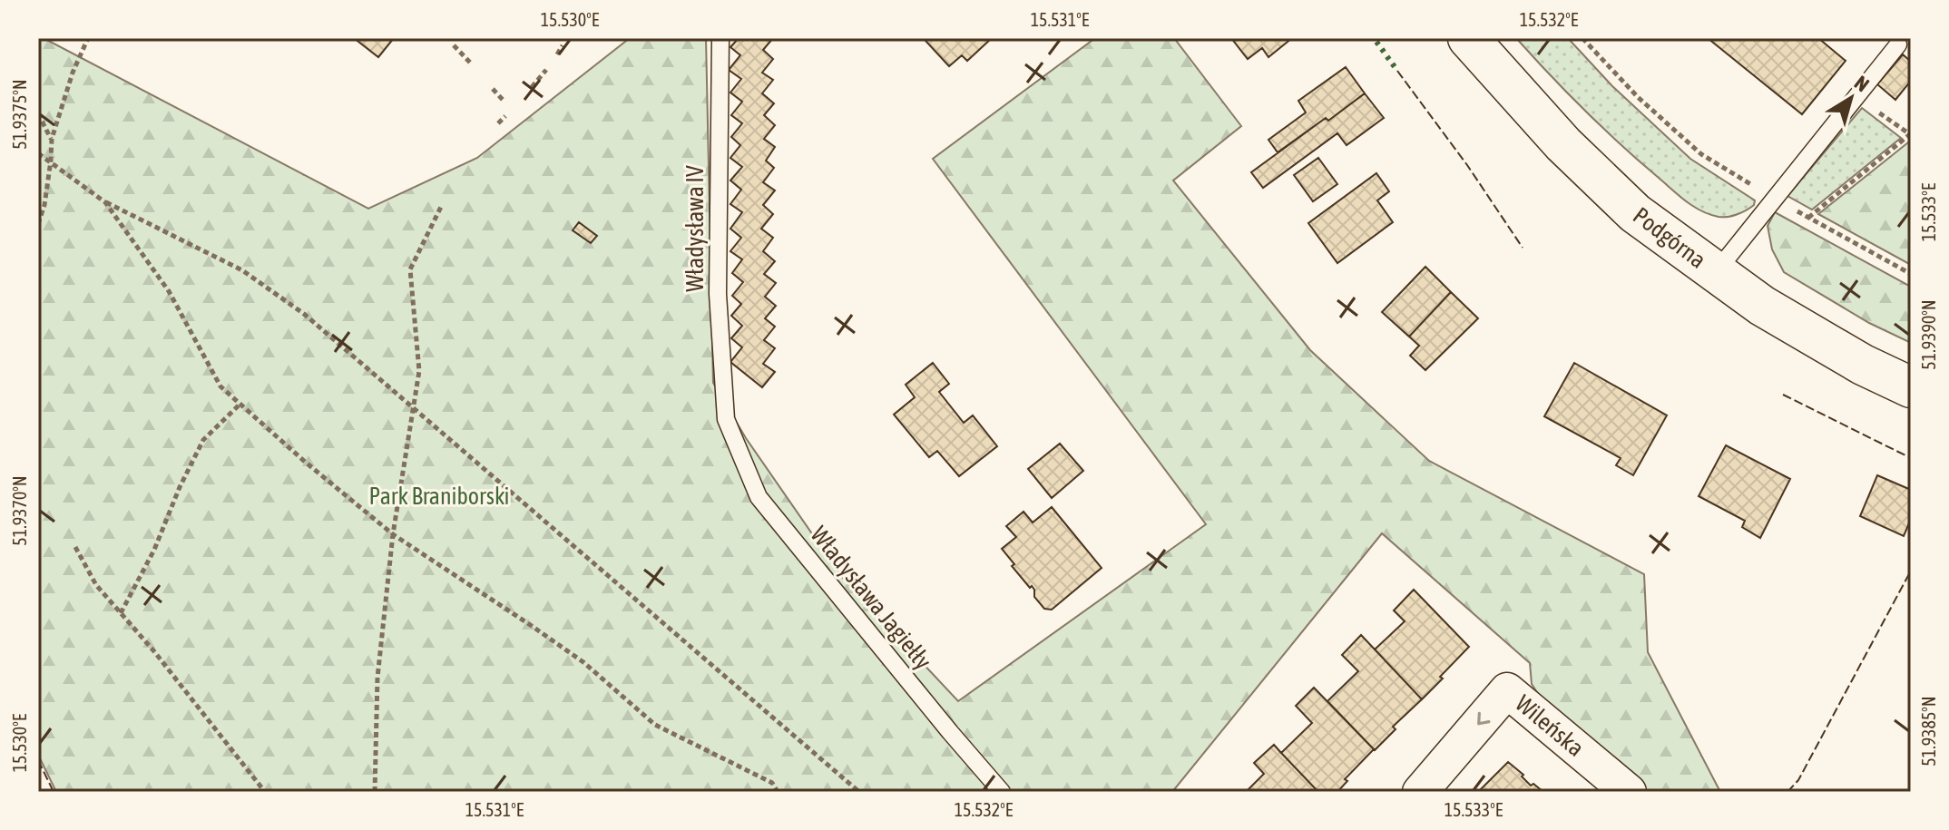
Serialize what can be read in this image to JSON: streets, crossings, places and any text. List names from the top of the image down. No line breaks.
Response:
{"streets":{"street":["Podgórna","Wileńska"],"lane":["Władysława IV","Władysława Jagiełły"]},"crossings":[["Władysława IV","Władysława Jagiełły"]],"parks":["Park Braniborski"],"north":"top right","coordinates":["15.530°E","15.531°E","15.532°E","51.9375°N","15.533°E","51.9390°N","51.9370°N","51.9385°N"]}
